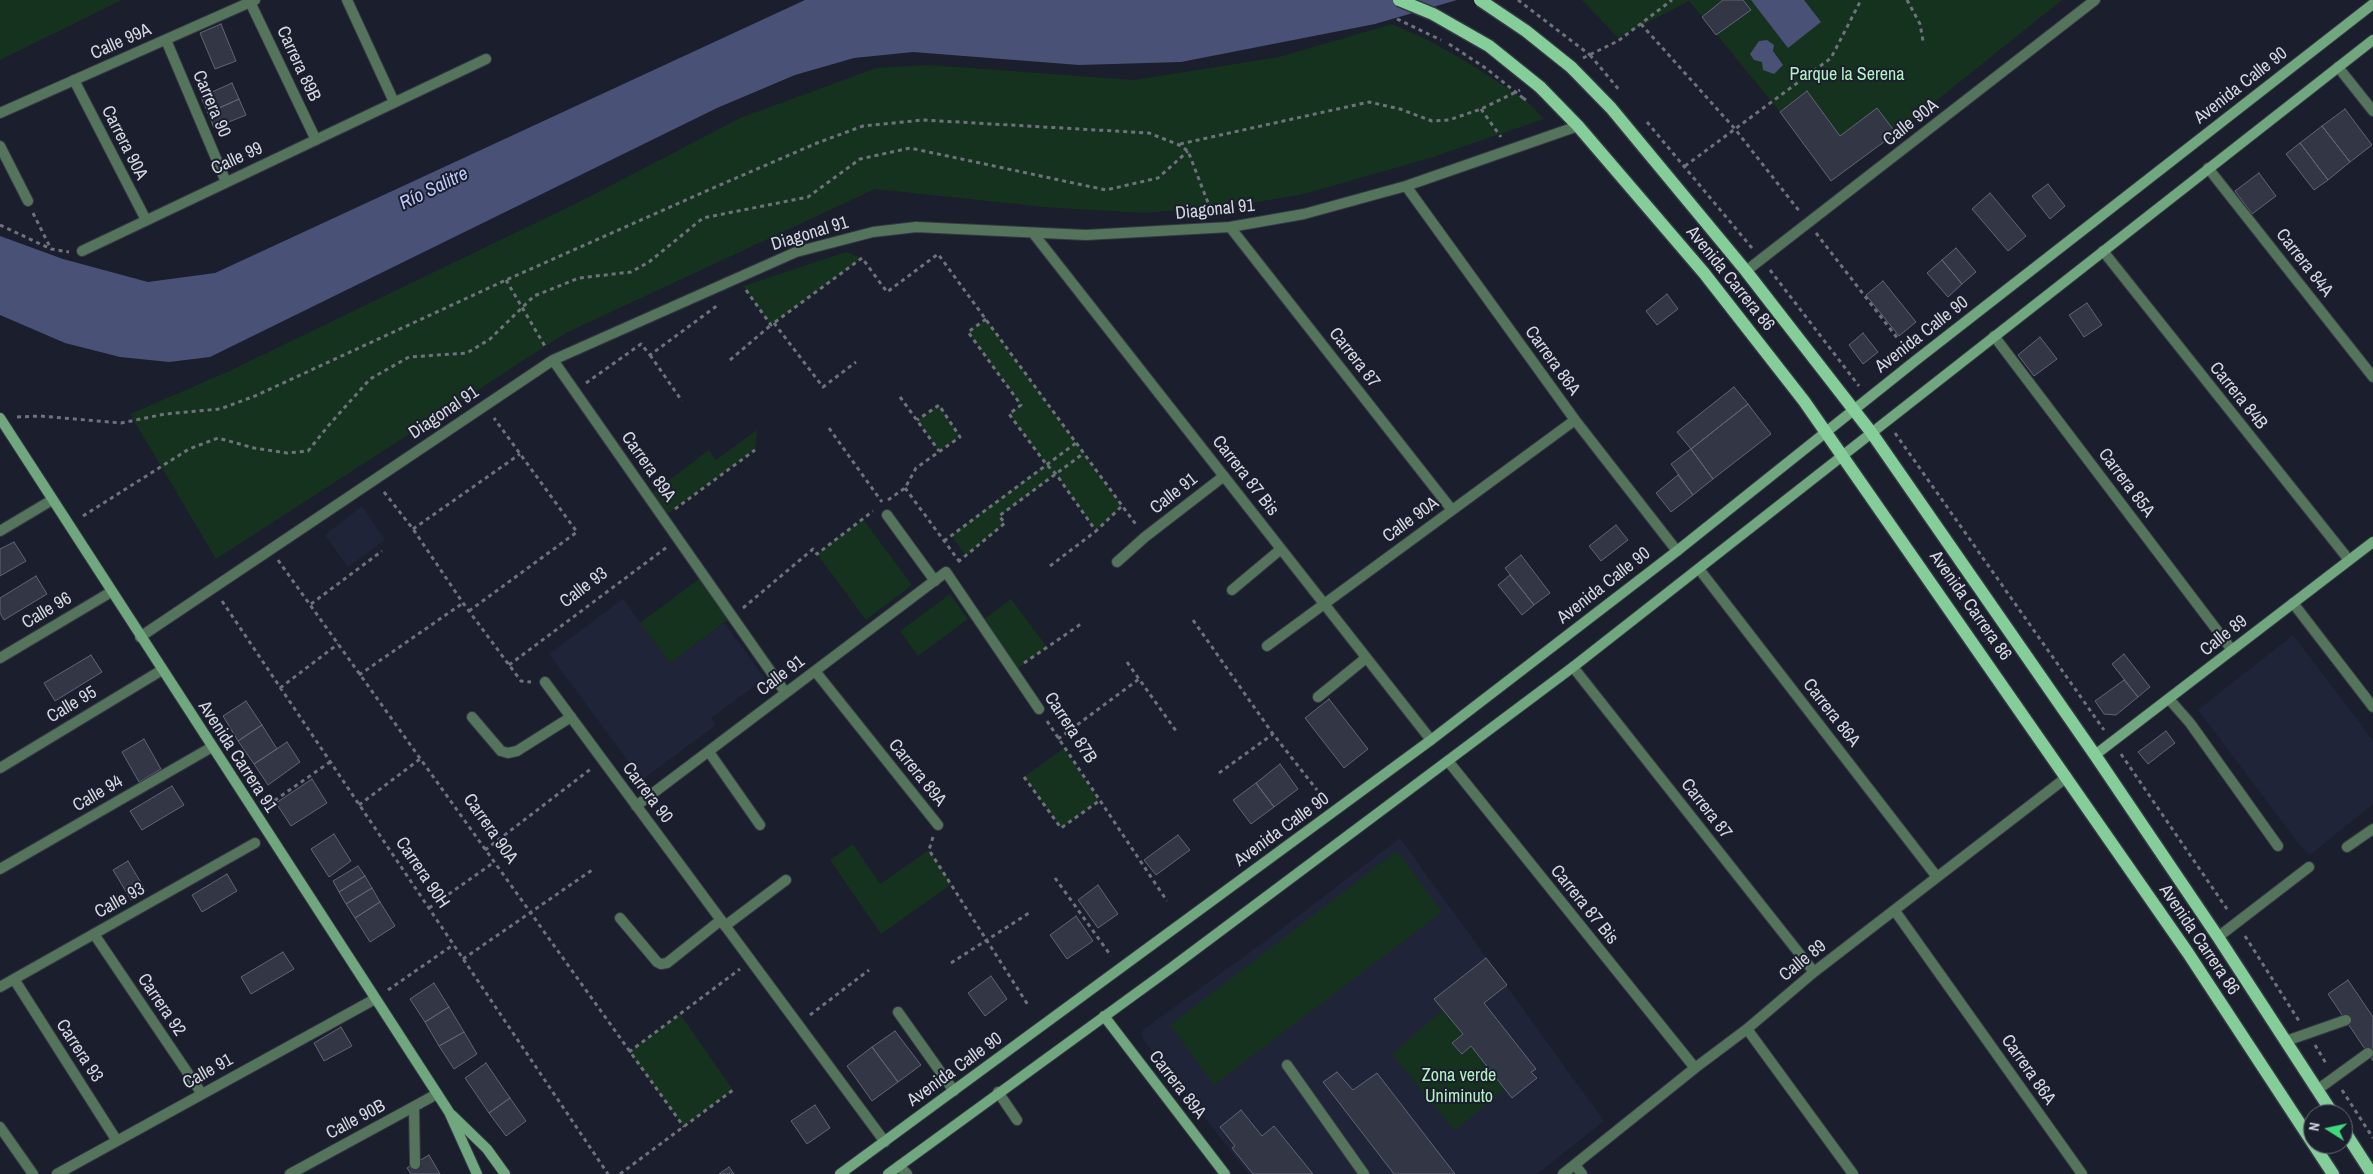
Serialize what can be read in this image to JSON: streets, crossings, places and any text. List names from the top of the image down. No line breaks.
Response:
{"streets":{"main road":["Avenida Calle 90","Avenida Carrera 86","Carrera 89A","Calle 89","Avenida Carrera 91"],"street":["Calle 99A","Carrera 89B","Carrera 90","Calle 90A","Carrera 90A","Calle 99","Diagonal 91","Carrera 84A","Carrera 87","Carrera 86A","Carrera 84B","Carrera 87 Bis","Carrera 85A","Calle 91","Calle 93","Calle 96","Calle 95","Carrera 87B","Calle 94","Carrera 92","Carrera 93","Calle 90B"],"path":["Carrera 90H"]},"crossings":[["Calle 99A","Carrera 89B"],["Calle 99A","Carrera 90"],["Calle 99A","Carrera 90A"],["Carrera 89B","Calle 99"],["Avenida Calle 90","Carrera 90"],["Avenida Calle 90","Avenida Carrera 86"],["Avenida Calle 90","Carrera 86A"],["Avenida Calle 90","Carrera 87 Bis"],["Carrera 90","Calle 99"],["Carrera 90","Calle 91"],["Calle 90A","Avenida Carrera 86"],["Calle 90A","Carrera 87"],["Calle 90A","Carrera 86A"],["Calle 90A","Carrera 87 Bis"],["Carrera 90A","Calle 99"],["Carrera 90A","Diagonal 91"],["Diagonal 91","Avenida Carrera 86"],["Diagonal 91","Carrera 87"],["Diagonal 91","Carrera 86A"],["Diagonal 91","Carrera 89A"],["Diagonal 91","Carrera 87 Bis"],["Diagonal 91","Avenida Carrera 91"],["Diagonal 91","Carrera 90H"],["Avenida Carrera 86","Calle 89"],["Carrera 87","Calle 89"],["Carrera 86A","Calle 89"],["Carrera 84B","Calle 89"],["Carrera 89A","Calle 91"],["Carrera 89A","Calle 93"],["Carrera 87 Bis","Calle 91"],["Carrera 87 Bis","Calle 89"],["Carrera 85A","Calle 89"],["Calle 91","Carrera 87B"],["Calle 91","Avenida Carrera 91"],["Calle 91","Carrera 92"],["Calle 91","Carrera 93"],["Calle 93","Carrera 92"],["Calle 93","Carrera 93"],["Calle 96","Avenida Carrera 91"],["Calle 95","Avenida Carrera 91"],["Avenida Carrera 91","Calle 94"],["Avenida Carrera 91","Calle 90B"]],"water":["Río Salitre"],"parks":["Parque la Serena","Zona verde Uniminuto"],"north":"left"}
